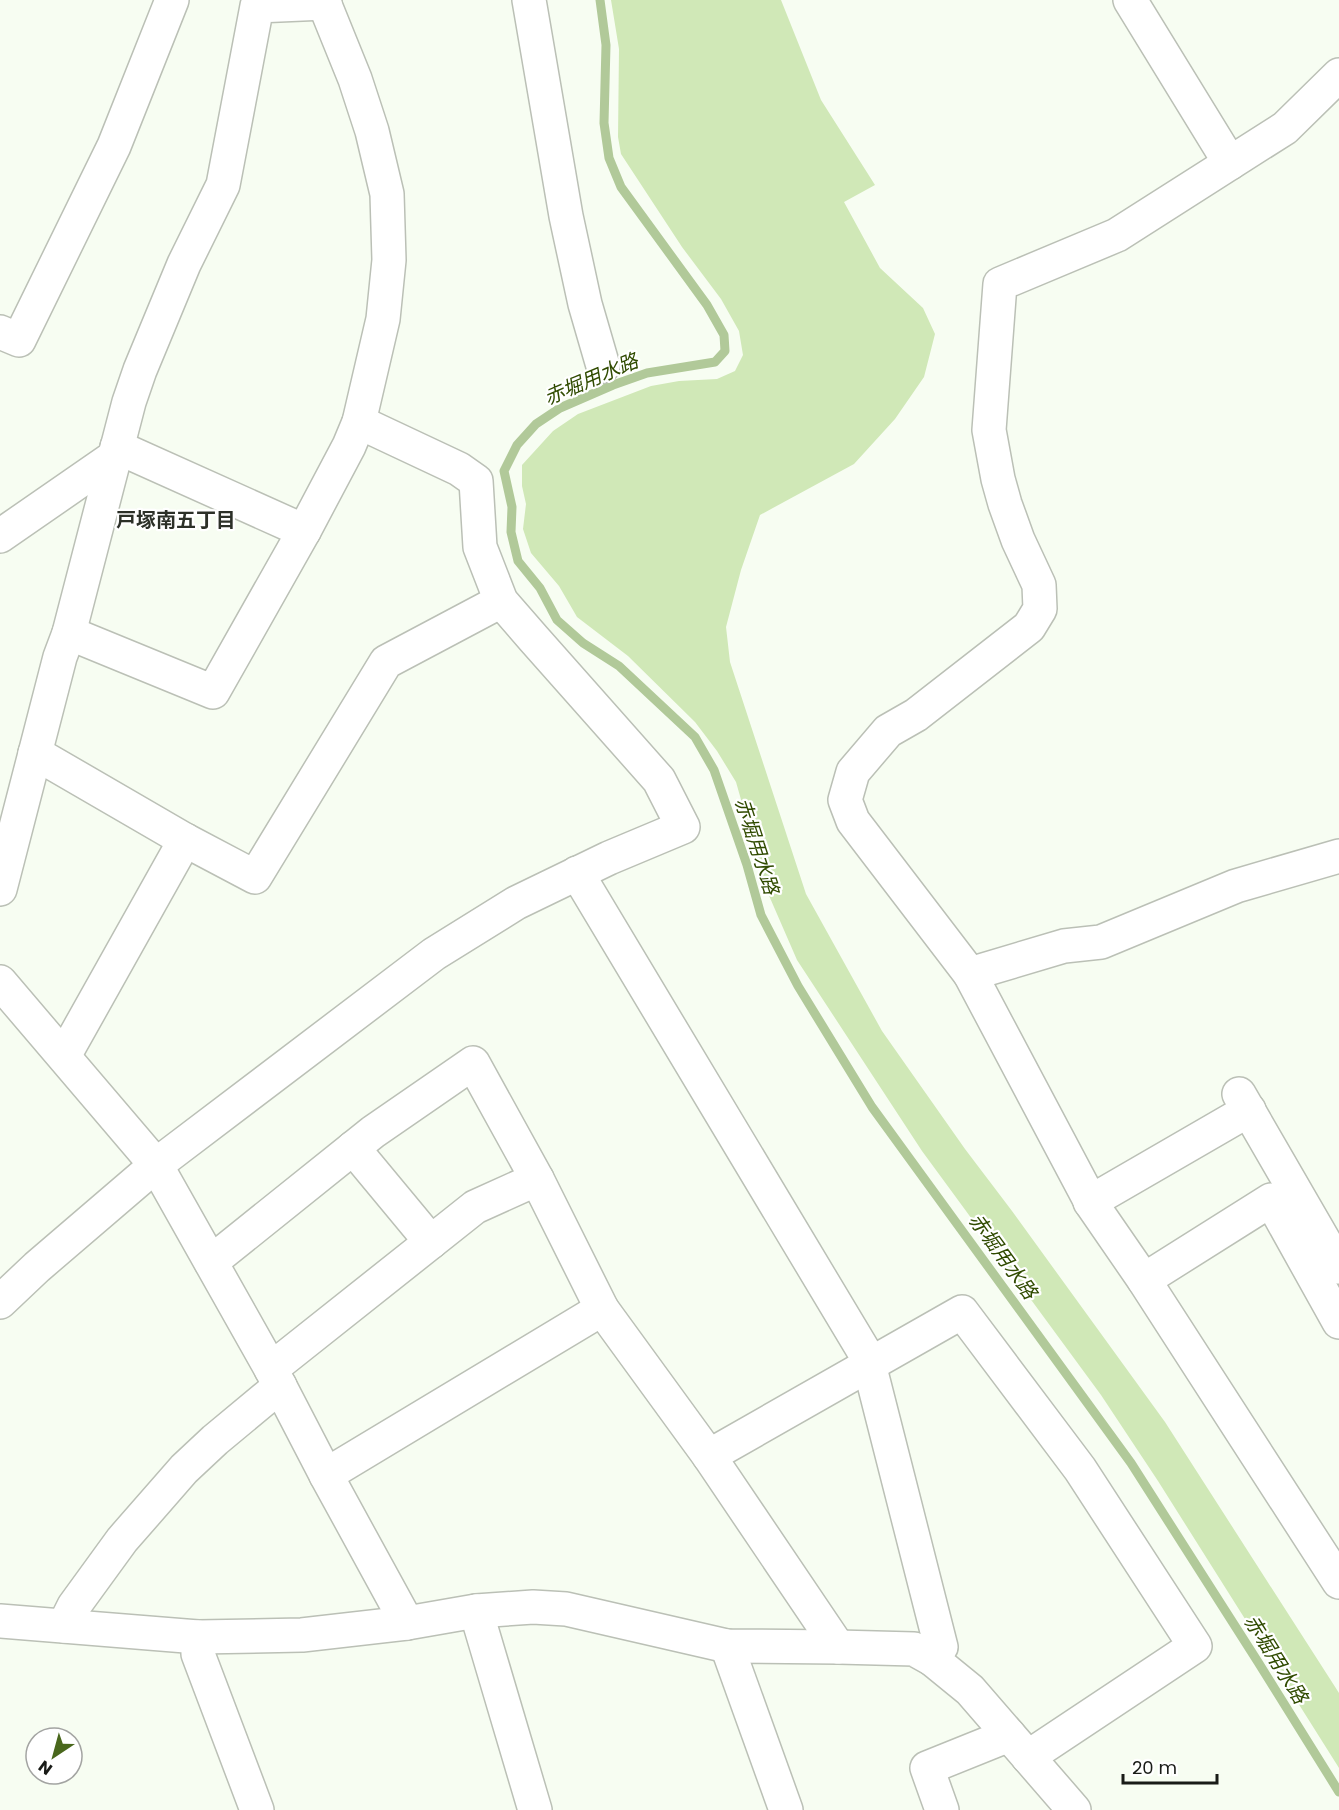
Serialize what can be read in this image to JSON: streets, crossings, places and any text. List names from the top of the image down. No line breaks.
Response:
{"districts":["戸塚南五丁目"],"water":["赤堀用水路"],"scale_bar":"20 m","north":"bottom left"}
